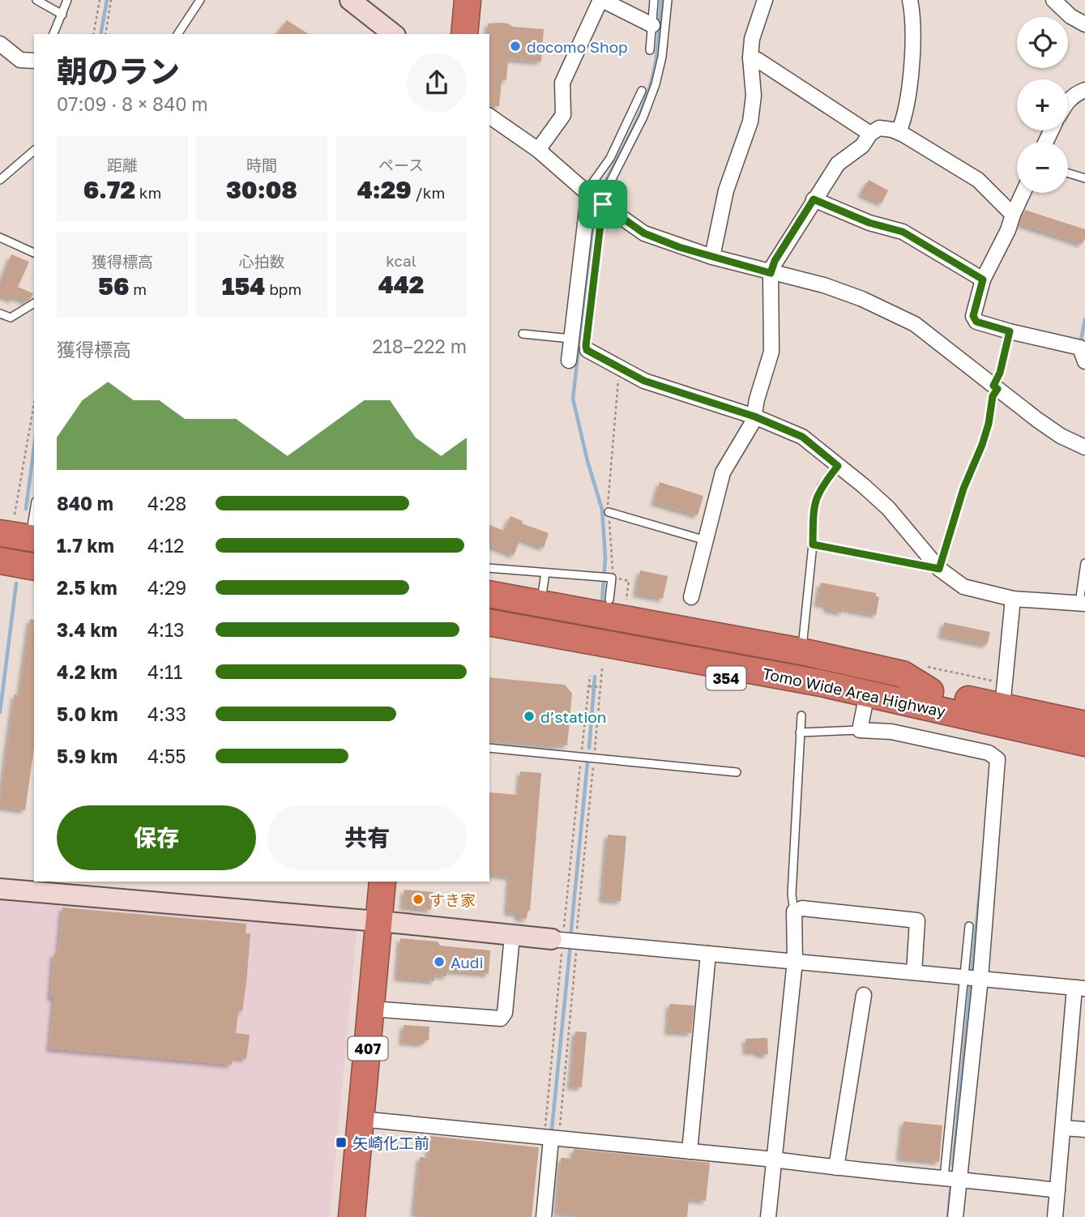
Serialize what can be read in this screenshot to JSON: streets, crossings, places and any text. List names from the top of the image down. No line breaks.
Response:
{"streets":{"highway":["354","Tomo Wide Area Highway","407"]},"crossings":[["354","Tomo Wide Area Highway"]],"places":{"other":["docomo Shop","d’station","すき家","Audi"],"transit":["矢崎化工前"]},"page":{"map_buttons":["+","−"],"heading":["朝のラン","07:09 · 8 × 840 m"],"stats":[["距離","6.72 km"],["時間","30:08"],["ペース","4:29 /km"],["獲得標高","56 m"],["心拍数","154 bpm"],["kcal","442"]],"chart":["獲得標高","218–222 m"],"list":[{"name":"840 m","note":"4:28"},{"name":"1.7 km","note":"4:12"},{"name":"2.5 km","note":"4:29"},{"name":"3.4 km","note":"4:13"},{"name":"4.2 km","note":"4:11"},{"name":"5.0 km","note":"4:33"},{"name":"5.9 km","note":"4:55"}],"buttons":["保存","共有"]}}
